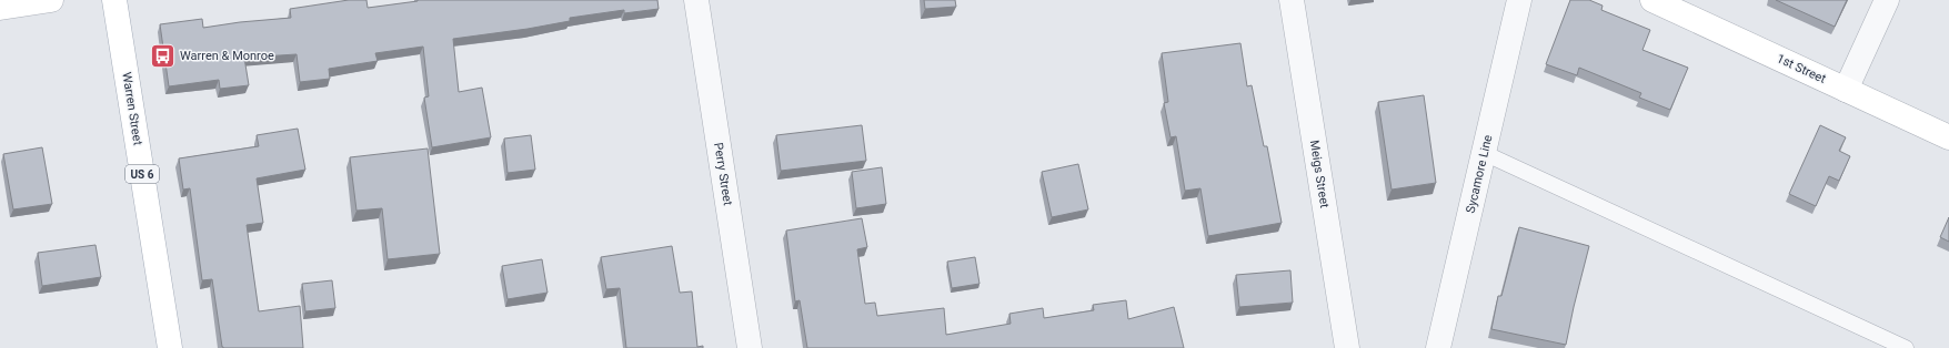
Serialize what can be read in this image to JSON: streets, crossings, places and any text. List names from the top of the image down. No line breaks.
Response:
{"streets":{"main road":["1st Street","Warren Street","US 6"],"street":["Perry Street","Meigs Street","Sycamore Line"]},"places":{"bus stop":["Warren & Monroe"]}}
